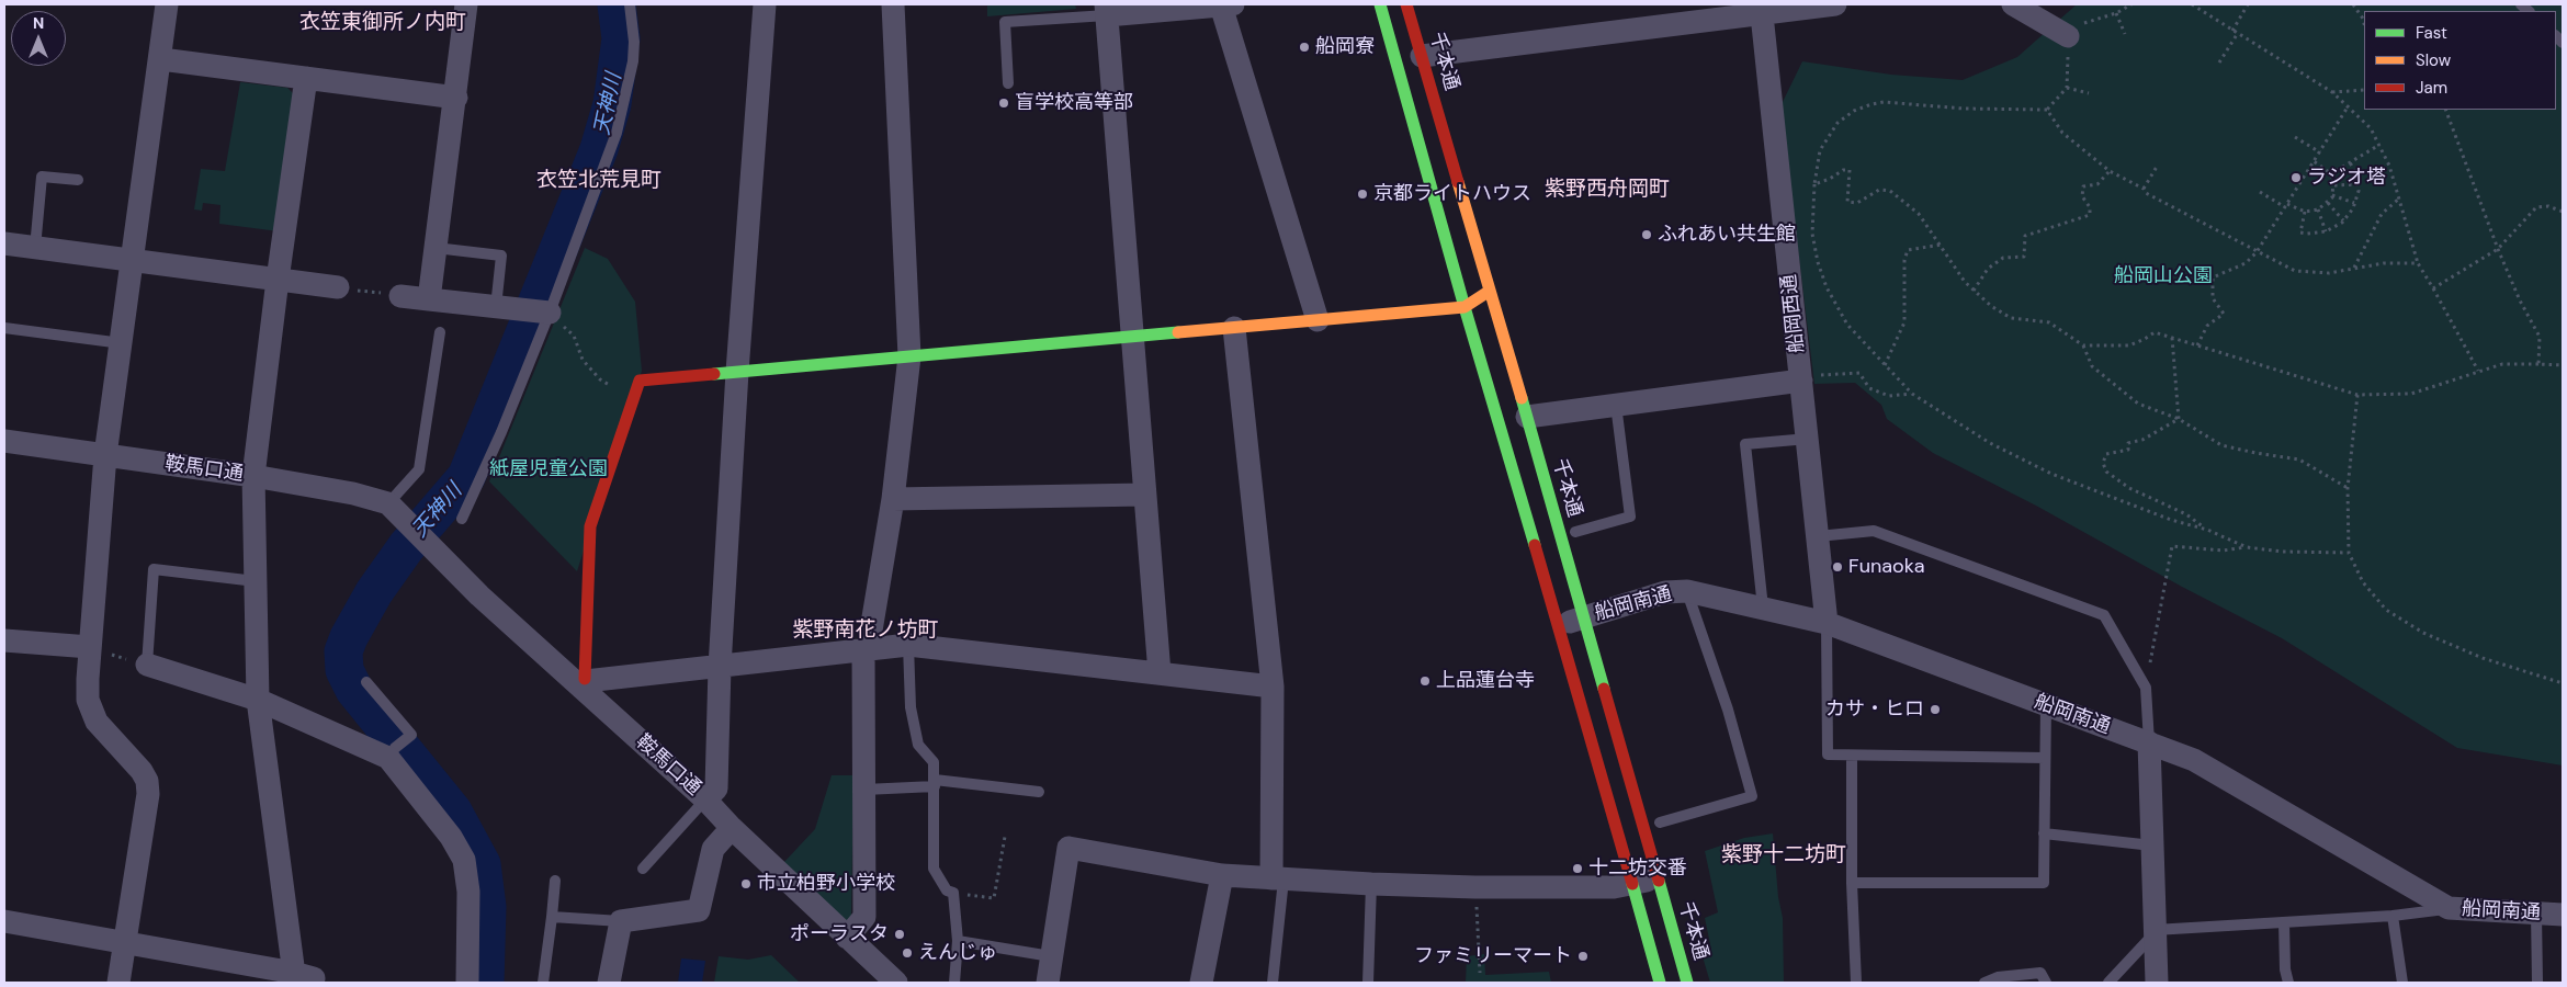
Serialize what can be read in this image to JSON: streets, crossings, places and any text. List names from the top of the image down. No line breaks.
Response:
{"streets":{"main road":["千本通"],"street":["船岡西通","鞍馬口通","船岡南通"]},"crossings":[["千本通","船岡南通"],["船岡西通","船岡南通"]],"districts":["衣笠東御所ノ内町","衣笠北荒見町","紫野西舟岡町","紫野南花ノ坊町","紫野十二坊町"],"water":["天神川"],"parks":["船岡山公園","紙屋児童公園"],"places":["船岡寮","盲学校高等部","ラジオ塔","京都ライトハウス","ふれあい共生館","Funaoka","上品蓮台寺","カサ・ヒロ","十二坊交番","市立柏野小学校","ポーラスタ","えんじゅ","ファミリーマート"],"legend":["Fast","Slow","Jam"],"north":"top"}
